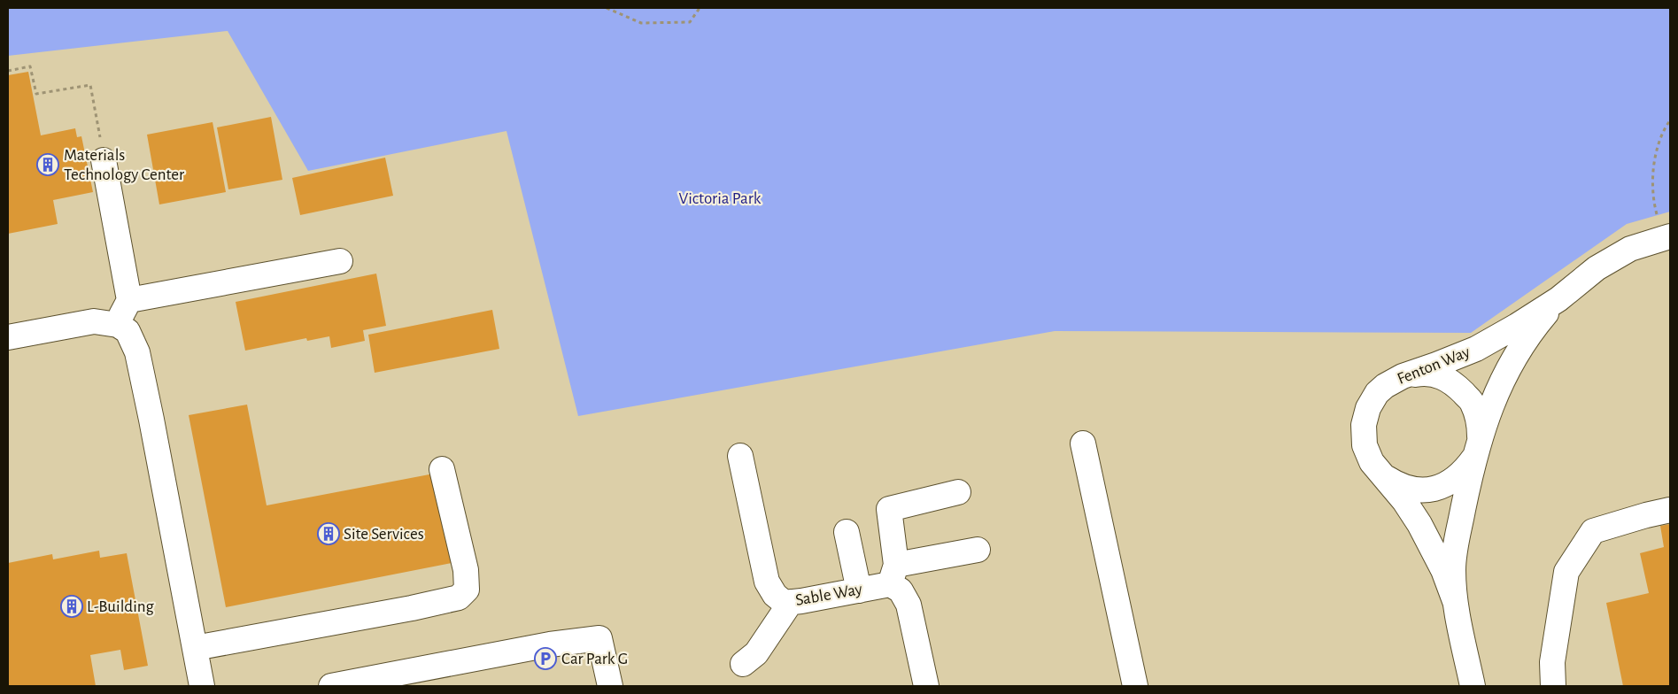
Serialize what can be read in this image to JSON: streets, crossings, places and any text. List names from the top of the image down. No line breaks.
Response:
{"streets":{"street":["Fenton Way","Sable Way"]},"parks":["Victoria Park"],"places":{"building":["Materials Technology Center","Site Services","L-Building"],"parking":["Car Park G"]}}
